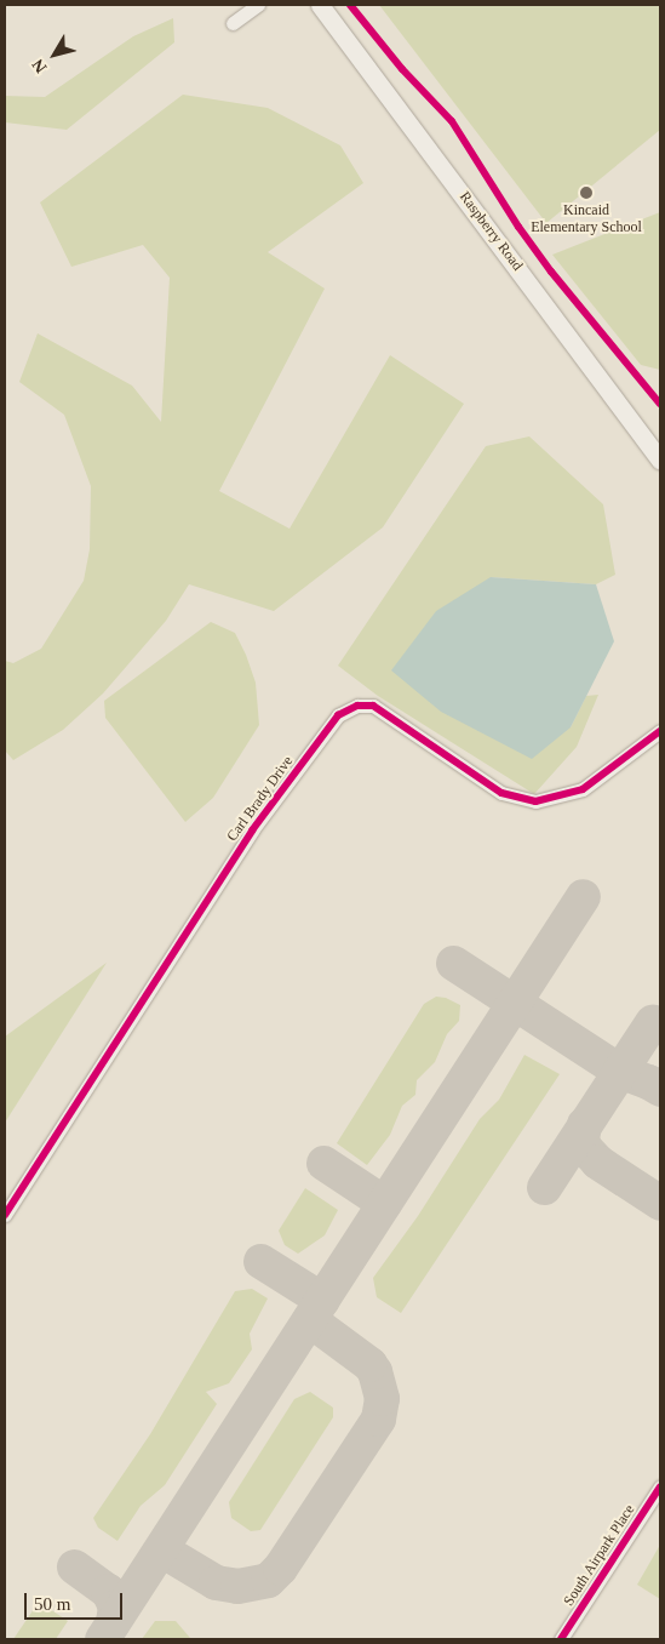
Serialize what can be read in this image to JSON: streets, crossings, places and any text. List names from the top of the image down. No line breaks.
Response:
{"streets":{"main road":["Raspberry Road"],"street":["Carl Brady Drive","South Airpark Place"]},"places":["Kincaid Elementary School"],"scale_bar":"50 m","north":"bottom left"}
